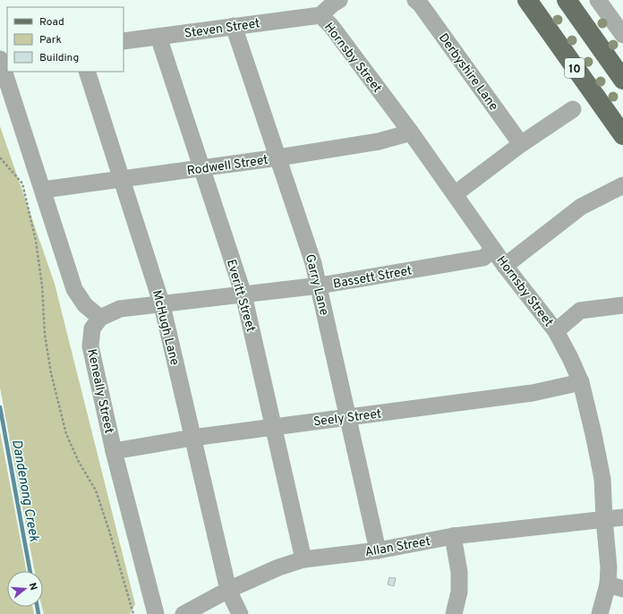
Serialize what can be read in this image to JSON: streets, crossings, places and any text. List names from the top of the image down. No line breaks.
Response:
{"streets":{"main road":["10"],"street":["Steven Street","Hornsby Street","Derbyshire Lane","Rodwell Street","Bassett Street","Garry Lane","Everitt Street","McHugh Lane","Keneally Street","Seely Street","Allan Street"]},"crossings":[["Steven Street","Hornsby Street"],["Steven Street","Garry Lane"],["Steven Street","Everitt Street"],["Hornsby Street","Rodwell Street"],["Hornsby Street","Bassett Street"],["Hornsby Street","Seely Street"],["Hornsby Street","Allan Street"],["Rodwell Street","Garry Lane"],["Rodwell Street","Everitt Street"],["Rodwell Street","McHugh Lane"],["Bassett Street","Garry Lane"],["Bassett Street","Everitt Street"],["Bassett Street","McHugh Lane"],["Bassett Street","Keneally Street"],["Garry Lane","Seely Street"],["Garry Lane","Allan Street"],["Everitt Street","Seely Street"],["Everitt Street","Allan Street"],["McHugh Lane","Seely Street"],["McHugh Lane","Allan Street"],["Keneally Street","Seely Street"]],"water":["Dandenong Creek"],"legend":["Road","Park","Building"],"north":"right"}
